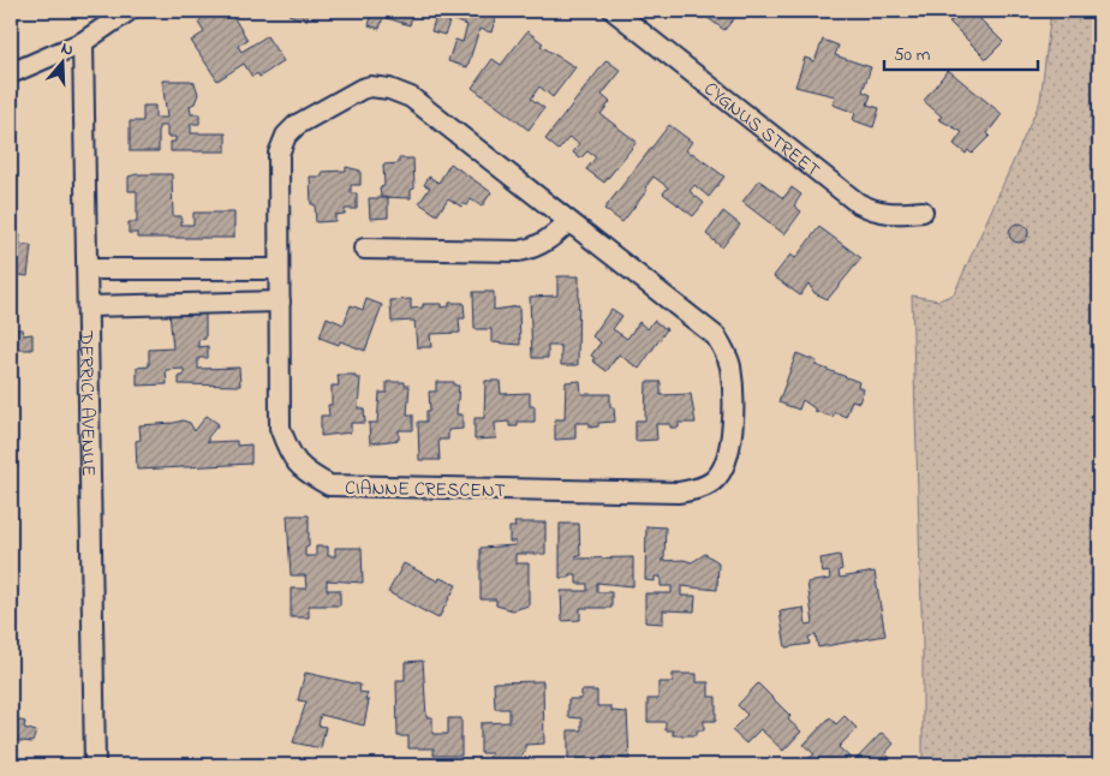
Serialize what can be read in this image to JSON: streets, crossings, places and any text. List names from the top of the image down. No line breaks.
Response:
{"streets":{"street":["CYGNUS STREET","DERRICK AVENUE","CIANNE CRESCENT"]},"scale_bar":"50 m","north":"top"}
